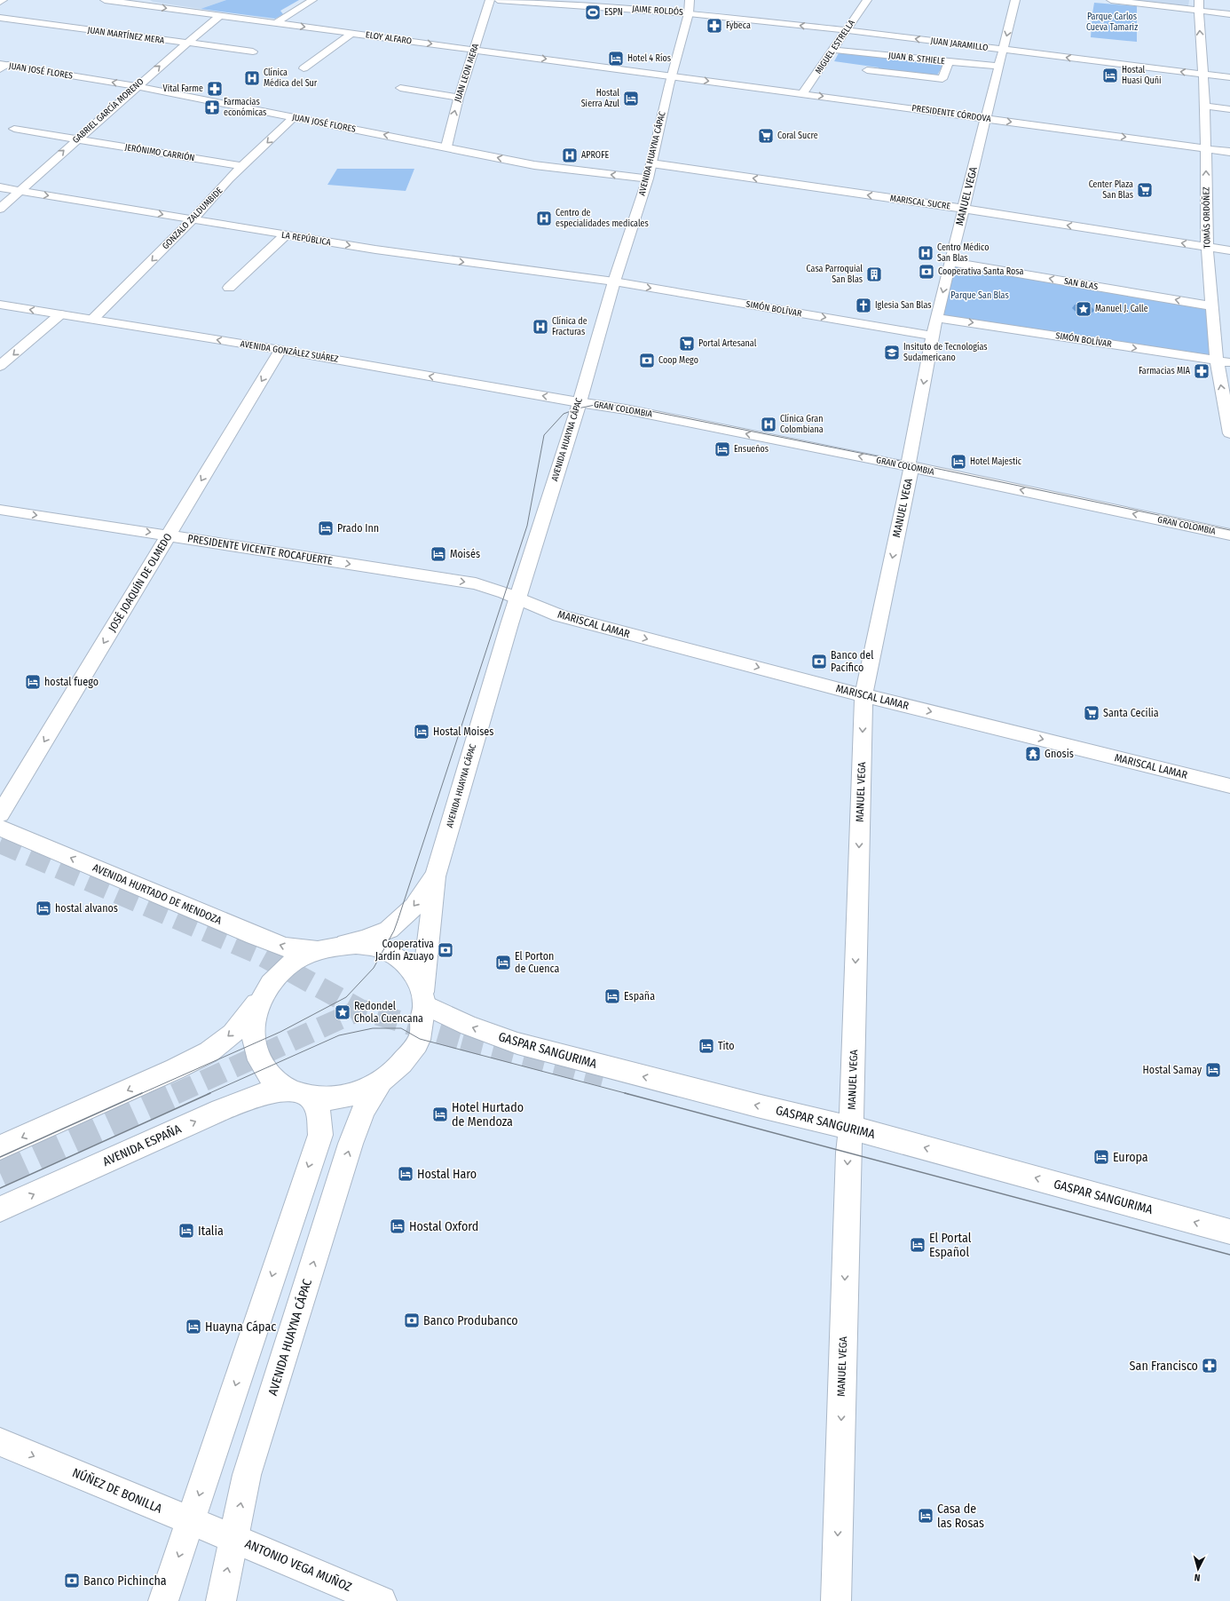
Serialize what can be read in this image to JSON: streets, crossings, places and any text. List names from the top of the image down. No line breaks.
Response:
{"streets":{"street":["JAIME ROLDÓS","JUAN MARTÍNEZ MERA","ELOY ALFARO","JUAN JARAMILLO","MIGUEL ESTRELLA","JUAN B. STHIELE","JUAN JOSÉ FLORES","JUAN LEON MERA","GABRIEL GARCÍA MORENO","PRESIDENTE CÓRDOVA","JERÓNIMO CARRIÓN","AVENIDA HUAYNA CÁPAC","MANUEL VEGA","MARISCAL SUCRE","TOMÁS ORDÓÑEZ","GONZALO ZALDUMBIDE","LA REPÚBLICA","SAN BLAS","SIMÓN BOLÍVAR","AVENIDA GONZÁLEZ SUÁREZ","GRAN COLOMBIA","PRESIDENTE VICENTE ROCAFUERTE","JOSÉ JOAQUÍN DE OLMEDO","MARISCAL LAMAR","AVENIDA HURTADO DE MENDOZA","GASPAR SANGURIMA","AVENIDA ESPAÑA","NÚÑEZ DE BONILLA","ANTONIO VEGA MUÑOZ"]},"crossings":[["JAIME ROLDÓS","JUAN JARAMILLO"],["JAIME ROLDÓS","AVENIDA HUAYNA CÁPAC"],["JUAN MARTÍNEZ MERA","GABRIEL GARCÍA MORENO"],["ELOY ALFARO","JUAN LEON MERA"],["ELOY ALFARO","GABRIEL GARCÍA MORENO"],["ELOY ALFARO","PRESIDENTE CÓRDOVA"],["ELOY ALFARO","AVENIDA HUAYNA CÁPAC"],["JUAN JARAMILLO","MIGUEL ESTRELLA"],["JUAN JARAMILLO","AVENIDA HUAYNA CÁPAC"],["JUAN JARAMILLO","MANUEL VEGA"],["JUAN JARAMILLO","TOMÁS ORDÓÑEZ"],["MIGUEL ESTRELLA","JUAN B. STHIELE"],["MIGUEL ESTRELLA","PRESIDENTE CÓRDOVA"],["JUAN B. STHIELE","MANUEL VEGA"],["JUAN JOSÉ FLORES","JUAN LEON MERA"],["JUAN JOSÉ FLORES","GABRIEL GARCÍA MORENO"],["JUAN JOSÉ FLORES","AVENIDA HUAYNA CÁPAC"],["JUAN JOSÉ FLORES","GONZALO ZALDUMBIDE"],["GABRIEL GARCÍA MORENO","JERÓNIMO CARRIÓN"],["GABRIEL GARCÍA MORENO","LA REPÚBLICA"],["PRESIDENTE CÓRDOVA","AVENIDA HUAYNA CÁPAC"],["PRESIDENTE CÓRDOVA","MANUEL VEGA"],["PRESIDENTE CÓRDOVA","TOMÁS ORDÓÑEZ"],["JERÓNIMO CARRIÓN","GONZALO ZALDUMBIDE"],["AVENIDA HUAYNA CÁPAC","MARISCAL SUCRE"],["AVENIDA HUAYNA CÁPAC","LA REPÚBLICA"],["AVENIDA HUAYNA CÁPAC","SIMÓN BOLÍVAR"],["AVENIDA HUAYNA CÁPAC","AVENIDA GONZÁLEZ SUÁREZ"],["AVENIDA HUAYNA CÁPAC","GRAN COLOMBIA"],["AVENIDA HUAYNA CÁPAC","PRESIDENTE VICENTE ROCAFUERTE"],["AVENIDA HUAYNA CÁPAC","MARISCAL LAMAR"],["AVENIDA HUAYNA CÁPAC","NÚÑEZ DE BONILLA"],["AVENIDA HUAYNA CÁPAC","ANTONIO VEGA MUÑOZ"],["MANUEL VEGA","MARISCAL SUCRE"],["MANUEL VEGA","SAN BLAS"],["MANUEL VEGA","SIMÓN BOLÍVAR"],["MANUEL VEGA","GRAN COLOMBIA"],["MANUEL VEGA","MARISCAL LAMAR"],["MANUEL VEGA","GASPAR SANGURIMA"],["MARISCAL SUCRE","TOMÁS ORDÓÑEZ"],["TOMÁS ORDÓÑEZ","SAN BLAS"],["TOMÁS ORDÓÑEZ","SIMÓN BOLÍVAR"],["GONZALO ZALDUMBIDE","LA REPÚBLICA"],["GONZALO ZALDUMBIDE","AVENIDA GONZÁLEZ SUÁREZ"],["LA REPÚBLICA","SIMÓN BOLÍVAR"],["AVENIDA GONZÁLEZ SUÁREZ","GRAN COLOMBIA"],["AVENIDA GONZÁLEZ SUÁREZ","JOSÉ JOAQUÍN DE OLMEDO"],["PRESIDENTE VICENTE ROCAFUERTE","JOSÉ JOAQUÍN DE OLMEDO"],["PRESIDENTE VICENTE ROCAFUERTE","MARISCAL LAMAR"],["NÚÑEZ DE BONILLA","ANTONIO VEGA MUÑOZ"]],"one_way":["ELOY ALFARO","JUAN JARAMILLO","JUAN JOSÉ FLORES","GABRIEL GARCÍA MORENO","PRESIDENTE CÓRDOVA","MANUEL VEGA","MARISCAL SUCRE","TOMÁS ORDÓÑEZ","GONZALO ZALDUMBIDE","LA REPÚBLICA","SAN BLAS","SIMÓN BOLÍVAR","AVENIDA GONZÁLEZ SUÁREZ","GRAN COLOMBIA","PRESIDENTE VICENTE ROCAFUERTE","JOSÉ JOAQUÍN DE OLMEDO","MARISCAL LAMAR","AVENIDA HURTADO DE MENDOZA","GASPAR SANGURIMA","NÚÑEZ DE BONILLA"],"parks":["Parque Carlos Cueva Tamariz","Parque San Blas"],"places":{"sports":["ESPN"],"pharmacy":["Fybeca","Vital Farme","Farmacias económicas","Farmacias MIA","San Francisco"],"hotel":["Hotel 4 Ríos","Hostal Huasi Quñi","Hostal Sierra Azul","Ensueños","Hotel Majestic","Prado Inn","Moisés","hostal fuego","Hostal Moises","hostal alvanos","El Porton de Cuenca","España","Tito","Hostal Samay","Hotel Hurtado de Mendoza","Europa","Hostal Haro","Hostal Oxford","Italia","El Portal Español","Huayna Cápac","Casa de las Rosas"],"hospital":["Clínica Médica del Sur","APROFE","Centro de especialidades medicales","Centro Médico San Blas","Clínica de Fracturas","Clínica Gran Colombiana"],"supermarket":["Coral Sucre","Center Plaza San Blas","Portal Artesanal","Santa Cecilia"],"bank":["Cooperativa Santa Rosa","Coop Mego","Banco del Pacífico","Cooperativa Jardín Azuayo","Banco Produbanco","Banco Pichincha"],"building":["Casa Parroquial San Blas"],"church":["Iglesia San Blas"],"place":["Manuel J. Calle","Redondel Chola Cuencana"],"school or university":["Insituto de Tecnologías Sudamericano"],"temple":["Gnosis"]},"north":"bottom"}
